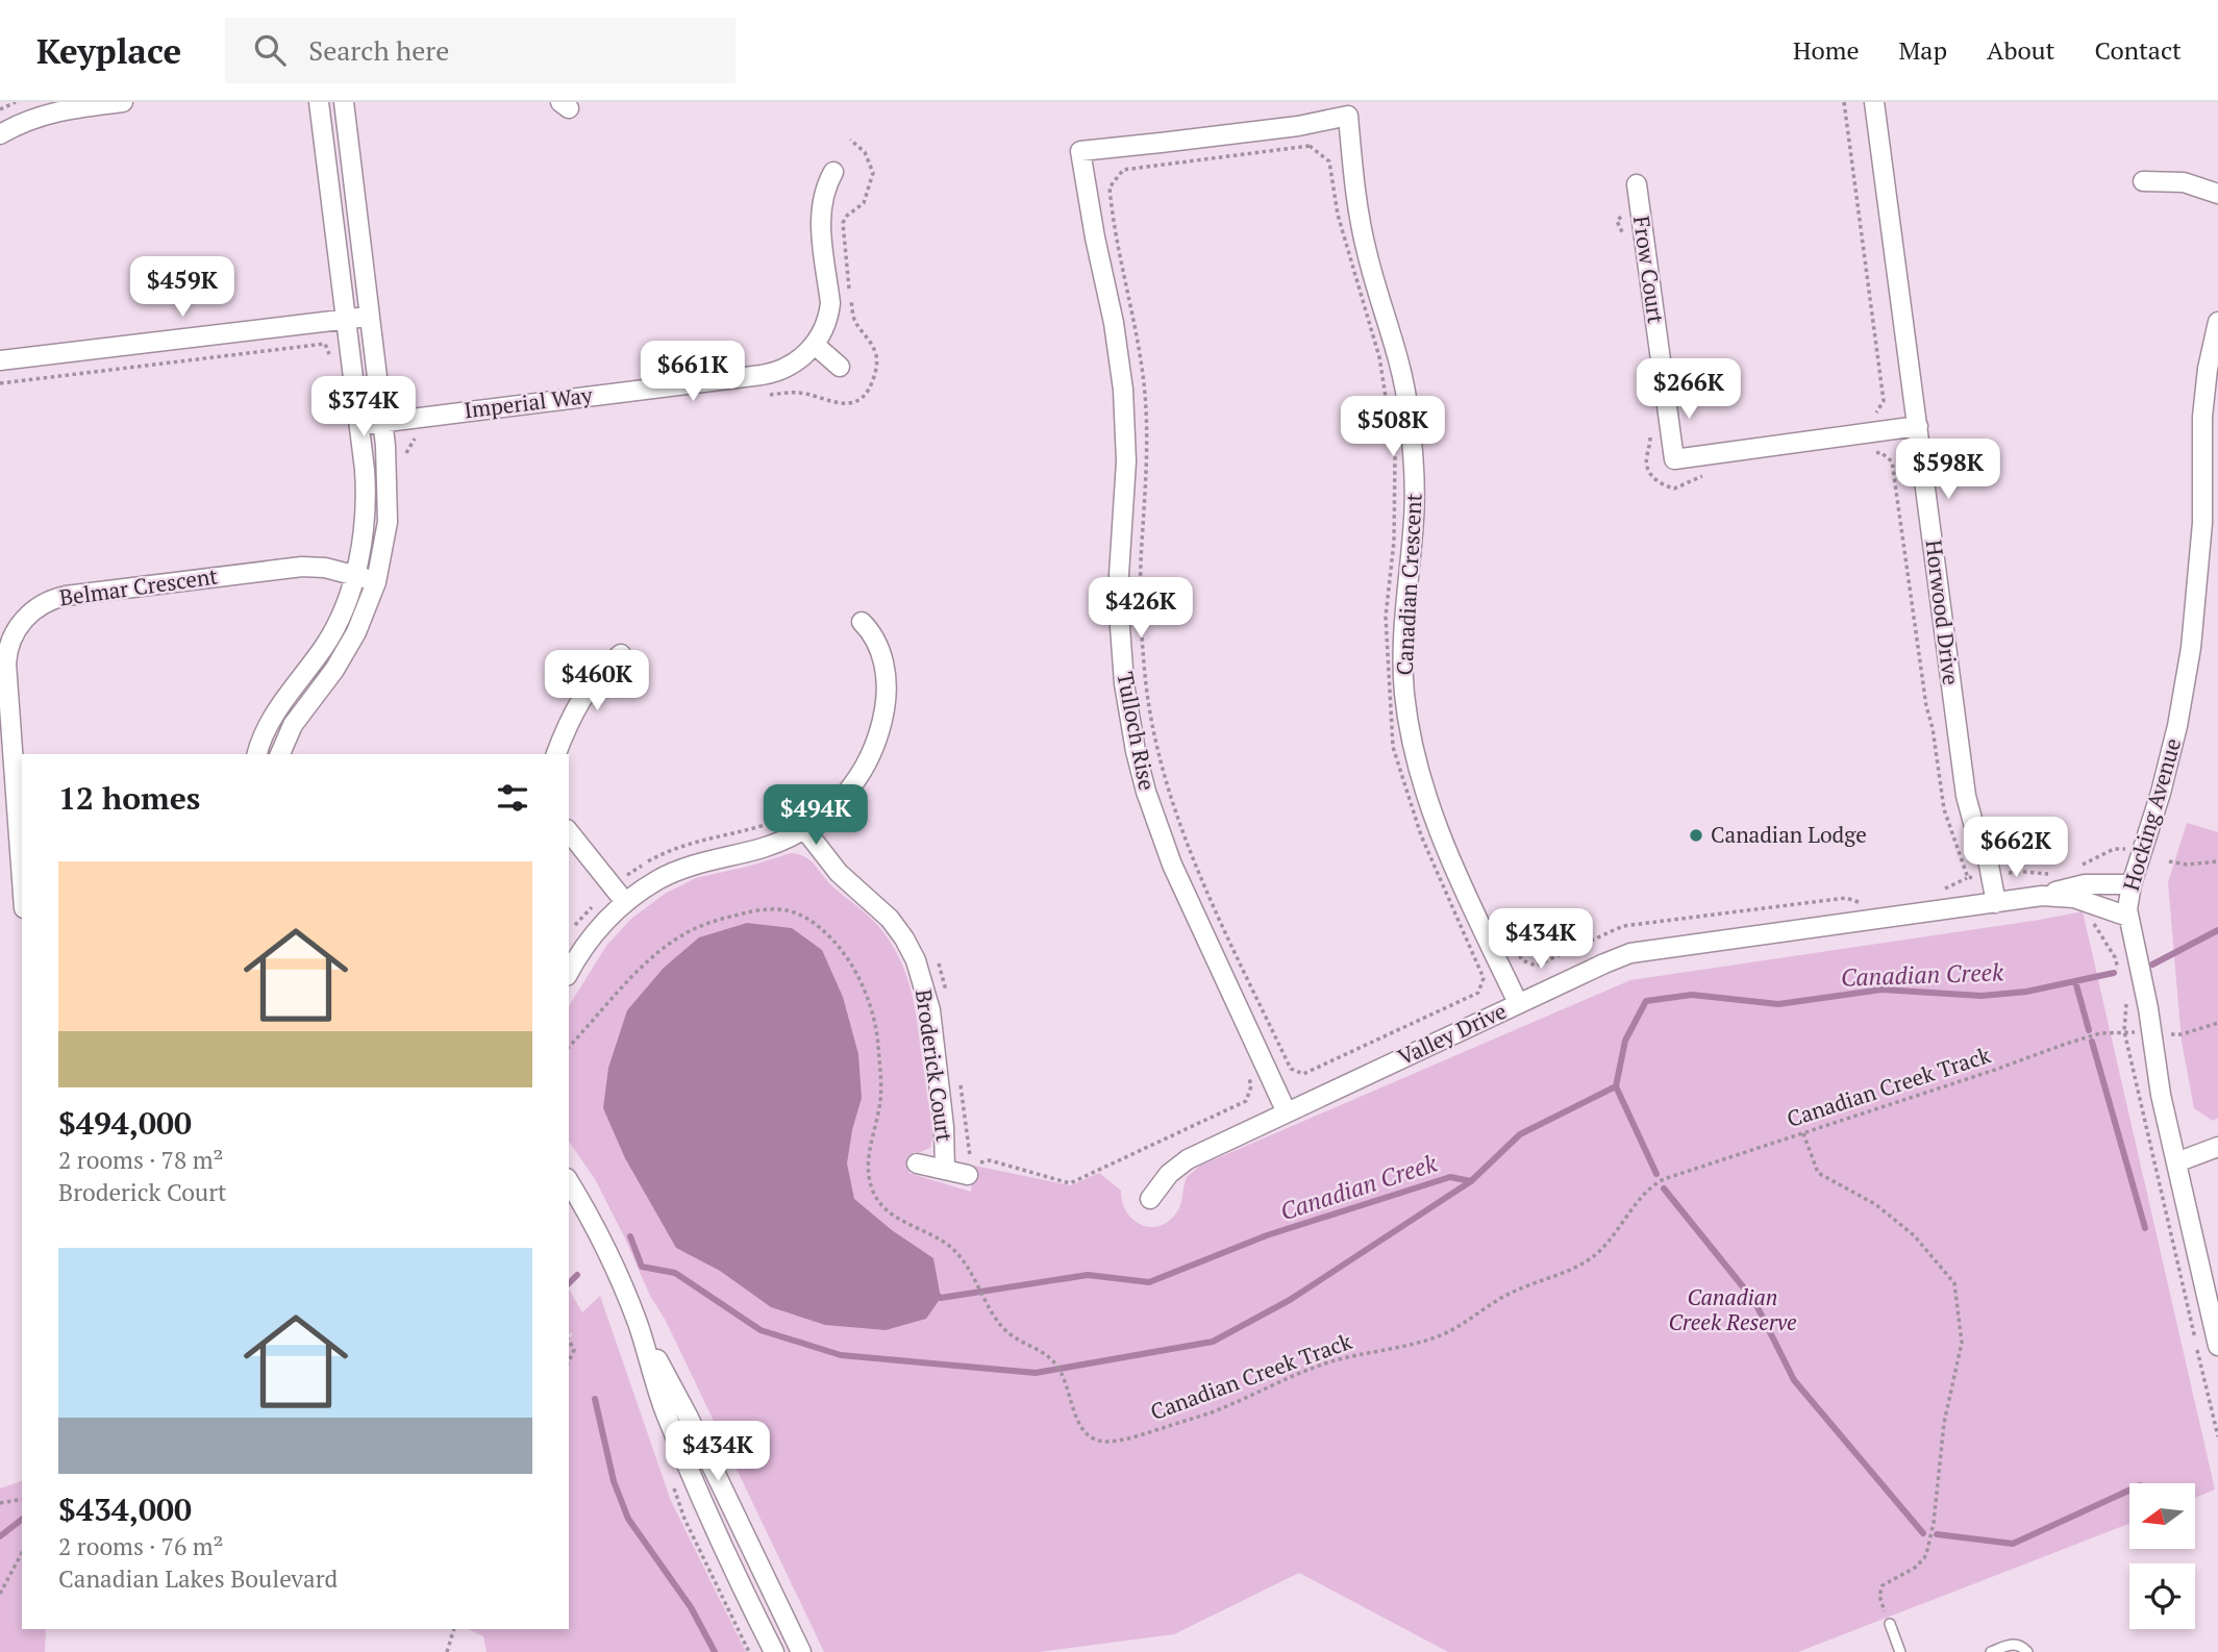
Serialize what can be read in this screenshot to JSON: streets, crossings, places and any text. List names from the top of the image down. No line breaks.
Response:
{"streets":{"street":["Frow Court","Imperial Way","Canadian Crescent","Belmar Crescent","Horwood Drive","Tulloch Rise","Hocking Avenue","Valley Drive","Broderick Court"],"path":["Canadian Creek Track"]},"crossings":[["Frow Court","Horwood Drive"],["Canadian Crescent","Tulloch Rise"],["Canadian Crescent","Valley Drive"],["Horwood Drive","Valley Drive"],["Tulloch Rise","Valley Drive"],["Hocking Avenue","Valley Drive"]],"water":["Canadian Creek"],"parks":["Canadian Creek Reserve"],"places":["Canadian Lodge"],"north":"left","page":{"header":"Keyplace","search":"Search here","nav":["Home","Map","About","Contact"],"price":["$459K","$661K","$266K","$374K","$508K","$598K","$426K","$460K","$494K","$662K","$434K","$434K"],"heading":"12 homes","list":[{"name":"$494,000","note":"2 rooms · 78 m² · Broderick Court"},{"name":"$434,000","note":"2 rooms · 76 m² · Canadian Lakes Boulevard"}]}}
